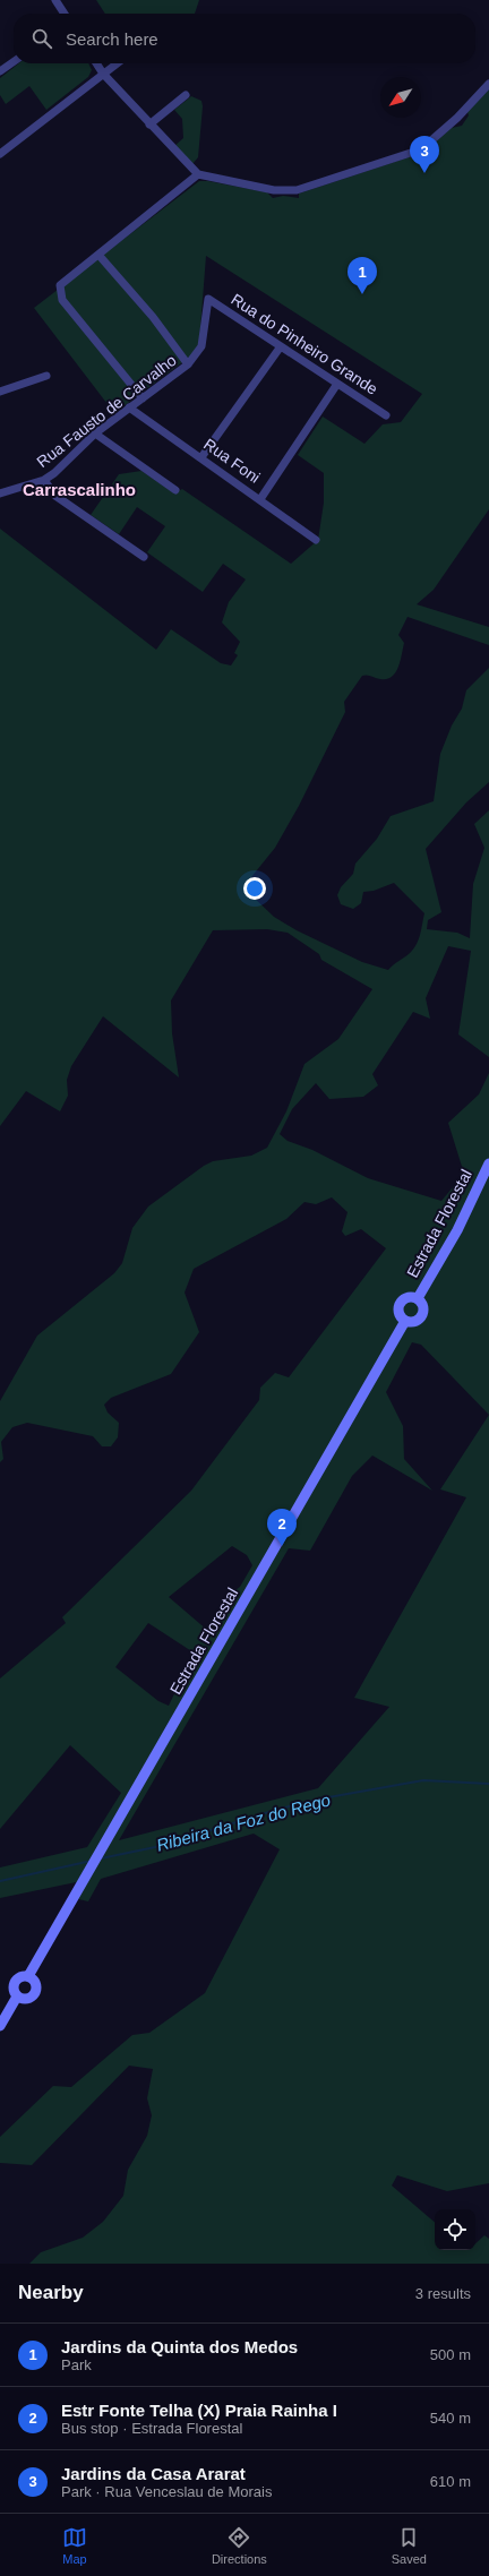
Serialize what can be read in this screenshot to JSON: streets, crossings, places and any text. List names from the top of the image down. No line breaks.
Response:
{"streets":{"main road":["Estrada Florestal"],"street":["Rua do Pinheiro Grande","Rua Fausto de Carvalho","Rua Foni"]},"crossings":[["Rua do Pinheiro Grande","Rua Fausto de Carvalho"],["Rua Fausto de Carvalho","Rua Foni"]],"districts":["Carrascalinho"],"water":["Ribeira da Foz do Rego"],"north":"bottom left","page":{"search":"Search here","pins":["3","1","2"],"heading":["Nearby","3 results"],"list":[{"mark":"1","name":"Jardins da Quinta dos Medos","note":"Park","value":"500 m"},{"mark":"2","name":"Estr Fonte Telha (X) Praia Rainha I","note":"Bus stop · Estrada Florestal","value":"540 m"},{"mark":"3","name":"Jardins da Casa Ararat","note":"Park · Rua Venceslau de Morais","value":"610 m"}],"nav":["Map","Directions","Saved"]}}
